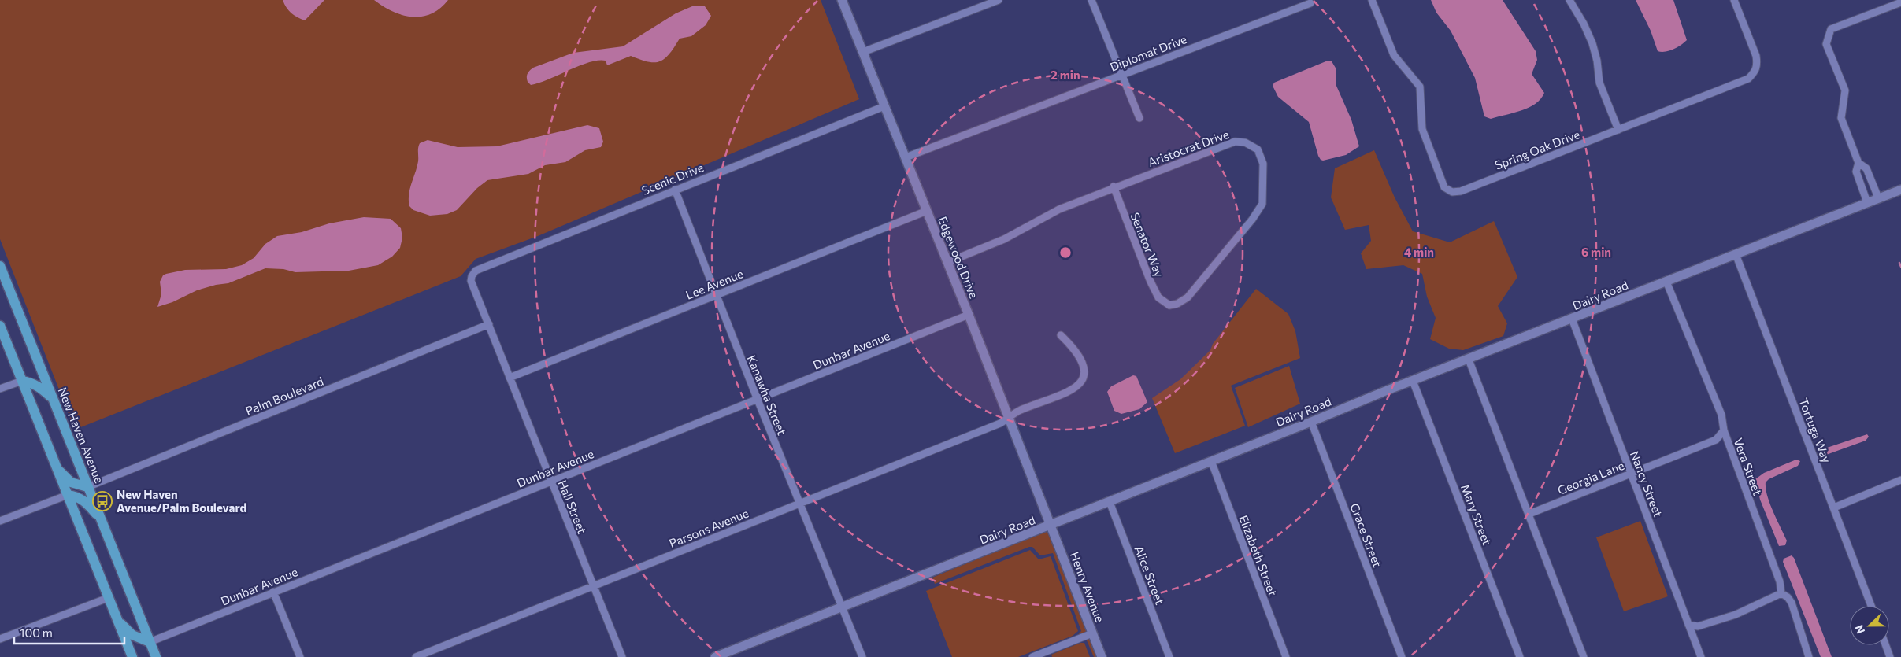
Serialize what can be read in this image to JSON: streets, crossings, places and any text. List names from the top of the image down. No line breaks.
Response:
{"streets":{"main road":["New Haven Avenue"],"street":["Diplomat Drive","Aristocrat Drive","Spring Oak Drive","Scenic Drive","Senator Way","Edgewood Drive","Lee Avenue","Dairy Road","Dunbar Avenue","Kanawha Street","Palm Boulevard","Tortuga Way","Vera Street","Georgia Lane","Nancy Street","Hall Street","Mary Street","Parsons Avenue","Grace Street","Elizabeth Street","Alice Street","Henry Avenue"]},"crossings":[["Diplomat Drive","Edgewood Drive"],["Aristocrat Drive","Senator Way"],["Aristocrat Drive","Edgewood Drive"],["Scenic Drive","Edgewood Drive"],["Scenic Drive","Kanawha Street"],["Scenic Drive","Hall Street"],["Edgewood Drive","Lee Avenue"],["Edgewood Drive","Dairy Road"],["Edgewood Drive","Dunbar Avenue"],["Edgewood Drive","Parsons Avenue"],["Edgewood Drive","Henry Avenue"],["Lee Avenue","Kanawha Street"],["Lee Avenue","Hall Street"],["Dairy Road","Kanawha Street"],["Dairy Road","Tortuga Way"],["Dairy Road","Vera Street"],["Dairy Road","Nancy Street"],["Dairy Road","Mary Street"],["Dairy Road","Grace Street"],["Dairy Road","Elizabeth Street"],["Dairy Road","Alice Street"],["Dairy Road","Henry Avenue"],["Dunbar Avenue","Kanawha Street"],["Dunbar Avenue","New Haven Avenue"],["Dunbar Avenue","Hall Street"],["Kanawha Street","Parsons Avenue"],["Palm Boulevard","New Haven Avenue"],["Palm Boulevard","Hall Street"],["Vera Street","Georgia Lane"],["Georgia Lane","Nancy Street"],["Hall Street","Parsons Avenue"]],"places":{"bus stop":["New Haven Avenue/Palm Boulevard"]},"scale_bar":"100 m","north":"left","rings":["2 min","4 min","6 min"]}
